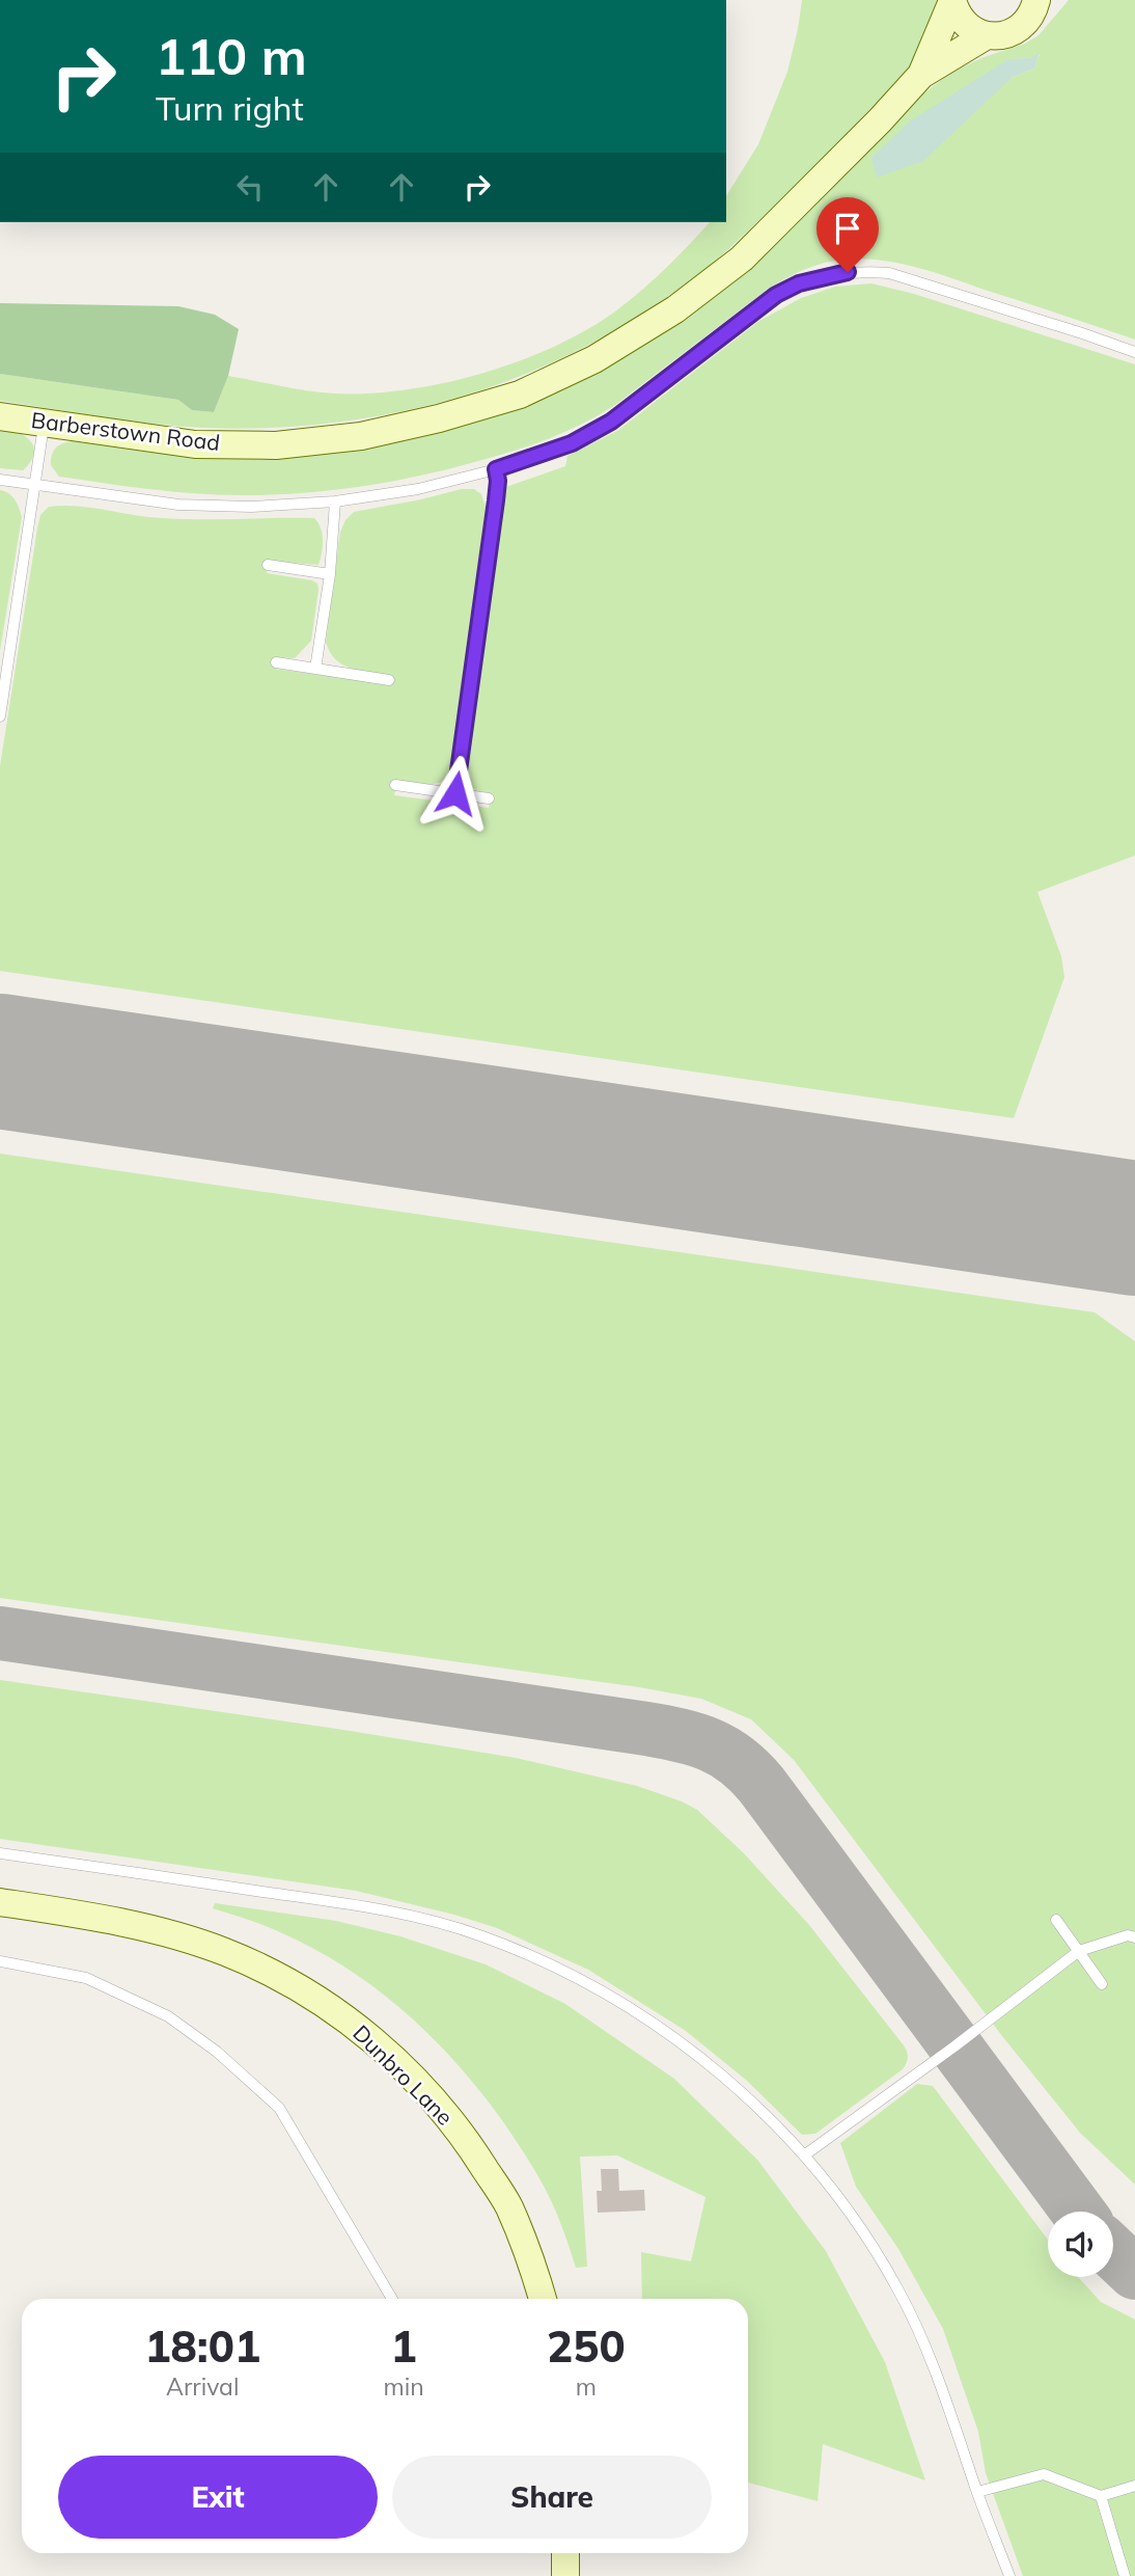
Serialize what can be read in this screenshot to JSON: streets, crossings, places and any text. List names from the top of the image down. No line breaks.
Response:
{"streets":{"main road":["Barberstown Road","Dunbro Lane"]},"page":{"turn":["110 m","Turn right"],"eta":["18:01","Arrival","1","min","250","m"],"buttons":["Exit","Share"]}}
